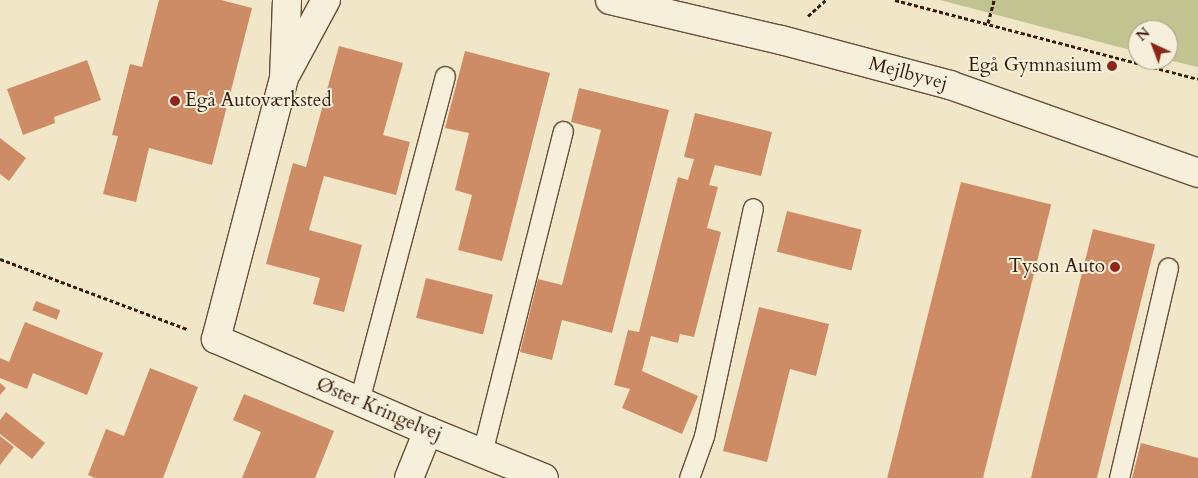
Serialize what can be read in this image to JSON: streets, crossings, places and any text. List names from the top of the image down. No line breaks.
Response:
{"streets":{"street":["Mejlbyvej","Øster Kringelvej"]},"places":["Egå Gymnasium","Egå Autoværksted","Tyson Auto"],"north":"top left"}
